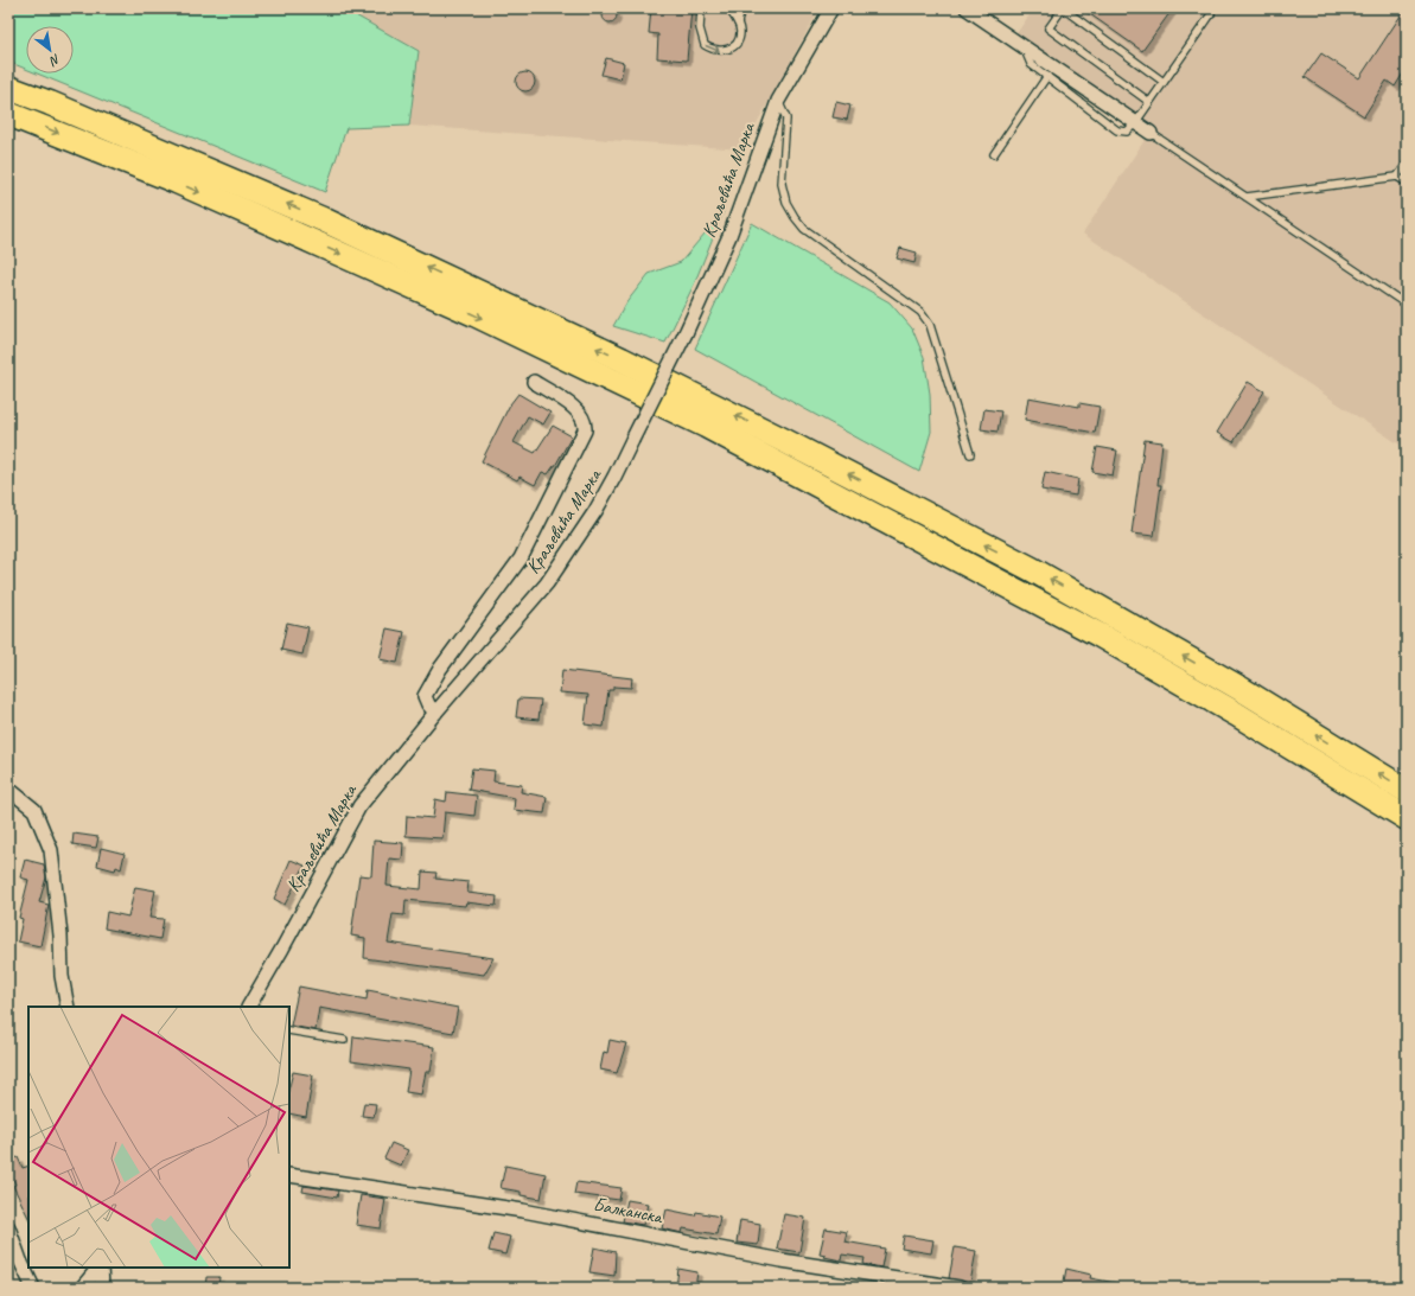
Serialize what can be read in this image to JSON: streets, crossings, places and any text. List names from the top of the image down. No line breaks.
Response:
{"streets":{"street":["Краљевића Марка","Балканска"]},"north":"bottom right"}
